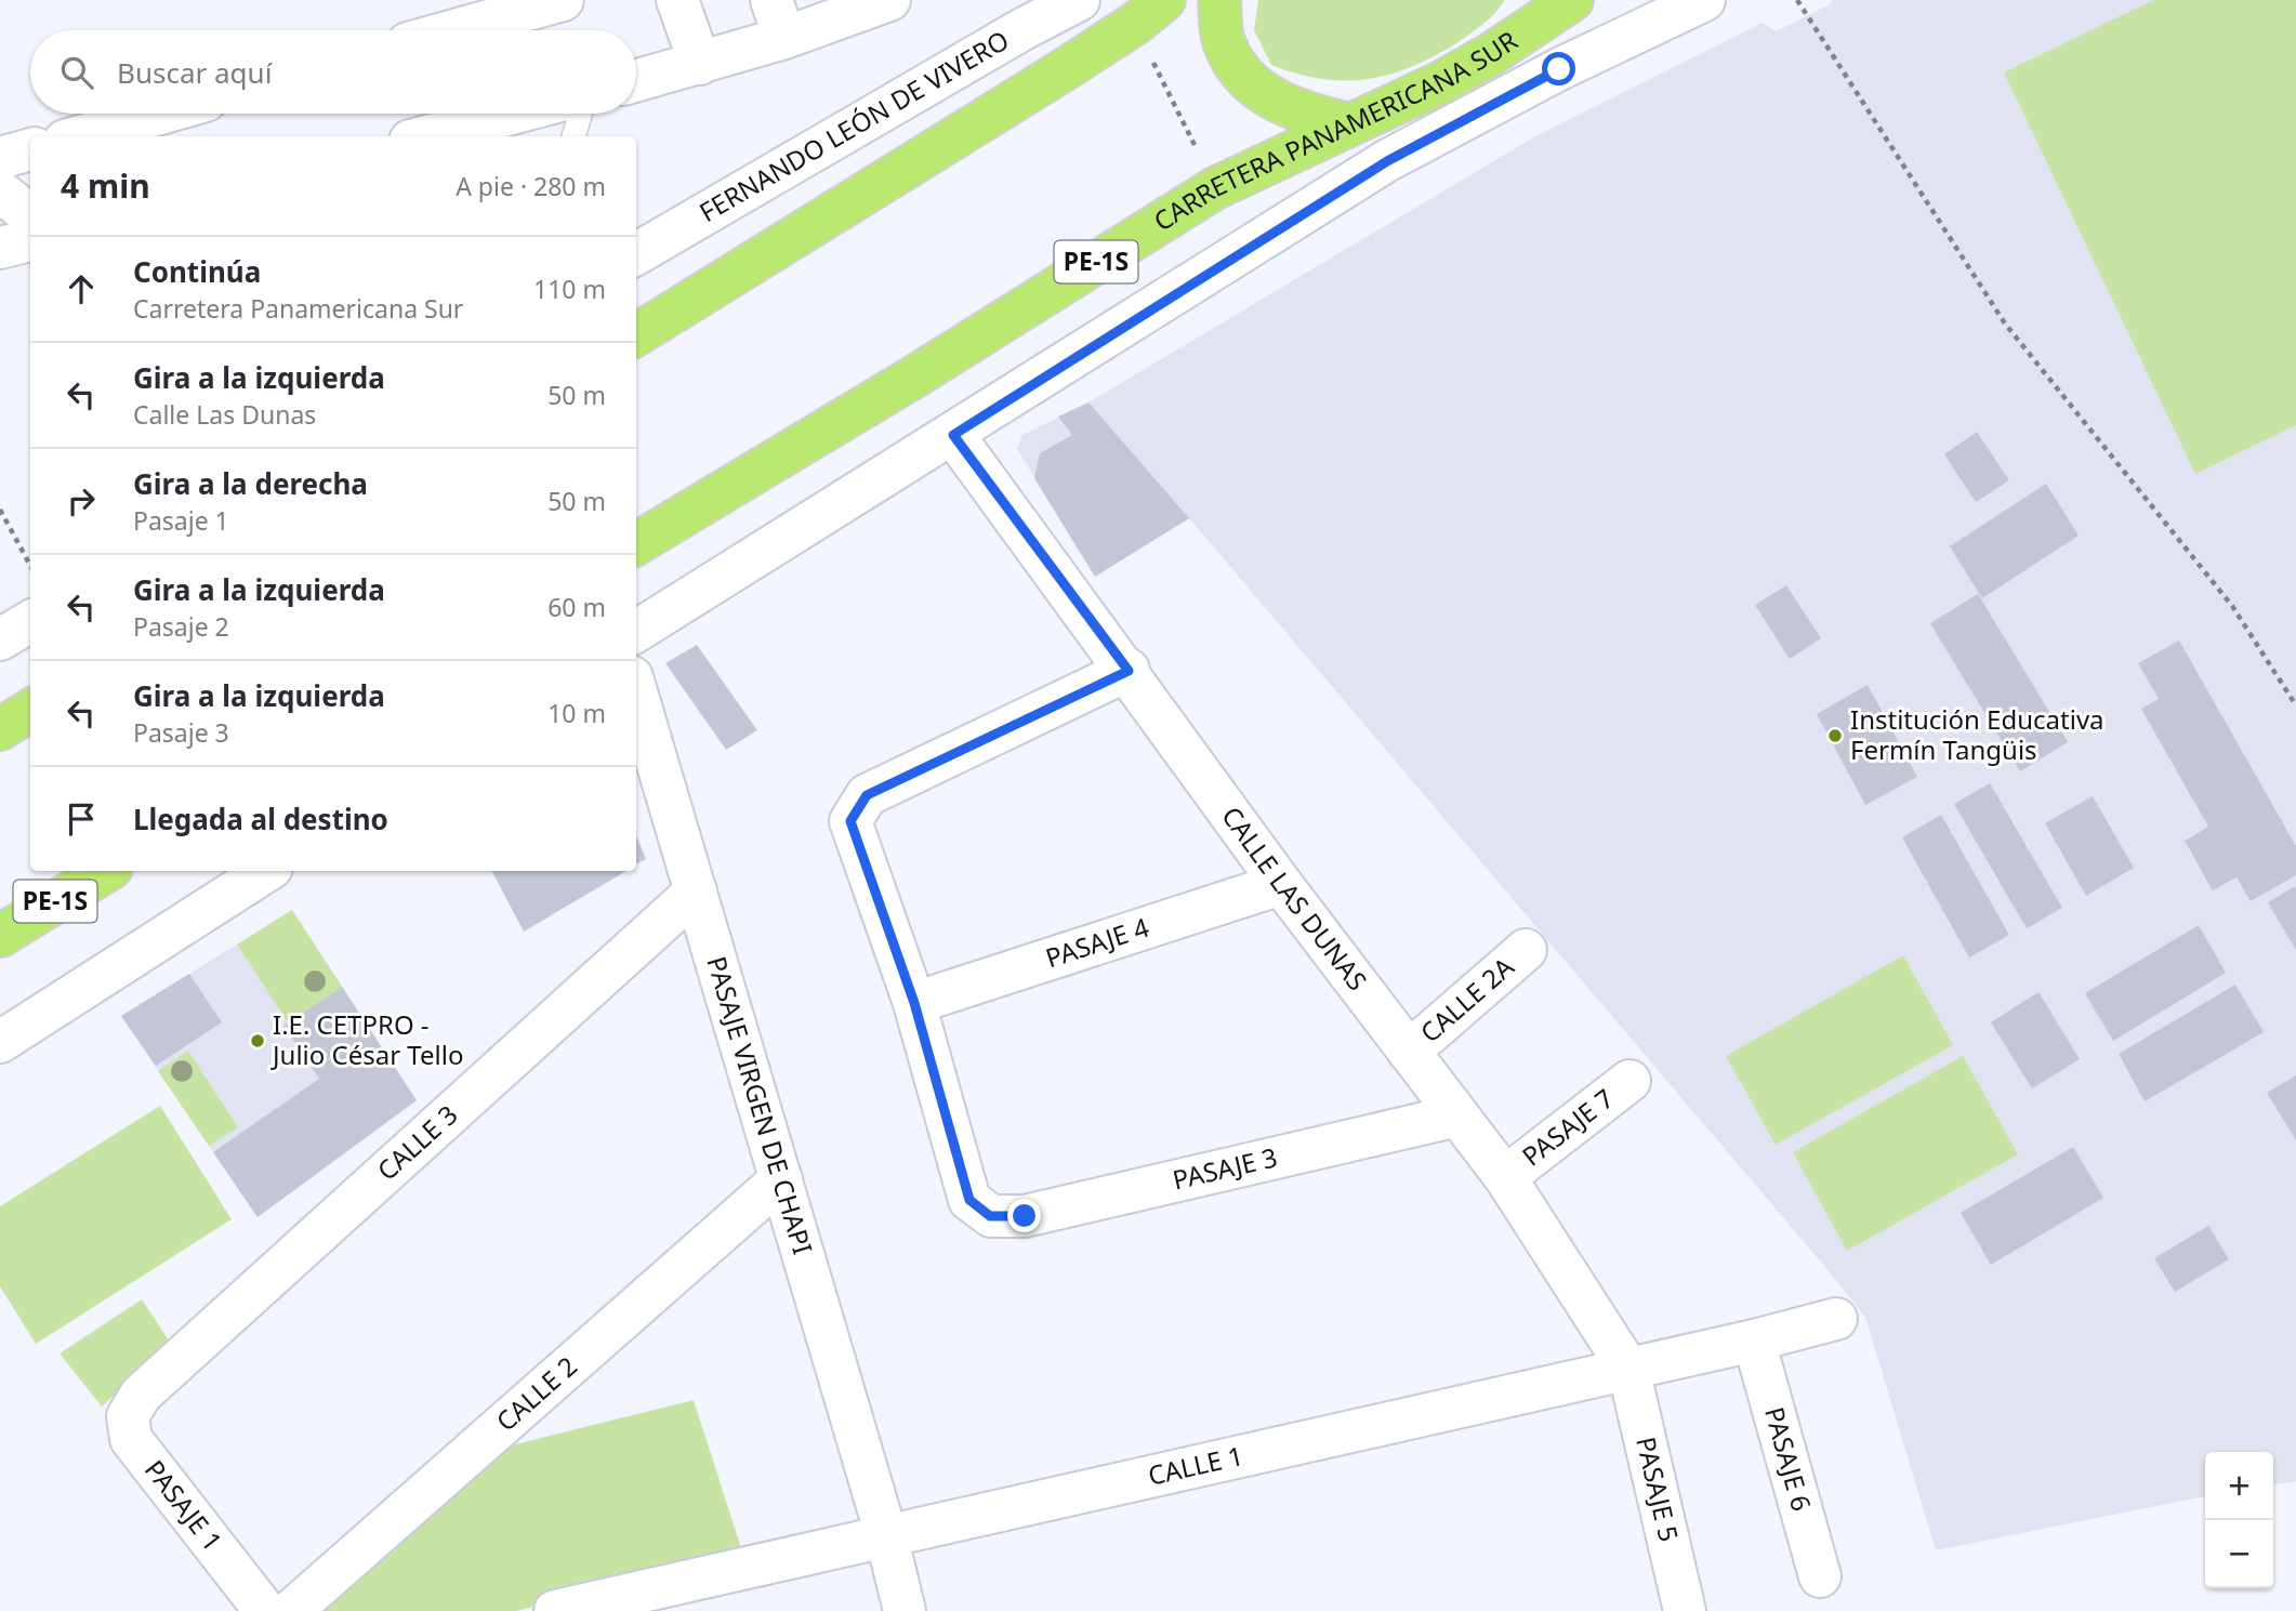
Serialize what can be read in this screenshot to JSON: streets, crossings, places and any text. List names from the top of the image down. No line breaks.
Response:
{"streets":{"highway":["CARRETERA PANAMERICANA SUR","PE-1S"],"street":["FERNANDO LEÓN DE VIVERO","CALLE LAS DUNAS","PASAJE 4","CALLE 2A","PASAJE VIRGEN DE CHAPI","PASAJE 7","CALLE 3","PASAJE 3","CALLE 2","PASAJE 6","CALLE 1","PASAJE 5","PASAJE 1"]},"crossings":[["CARRETERA PANAMERICANA SUR","CALLE LAS DUNAS"],["CALLE LAS DUNAS","PASAJE 4"],["CALLE LAS DUNAS","CALLE 2A"],["CALLE LAS DUNAS","PASAJE 7"],["CALLE LAS DUNAS","PASAJE 3"],["CALLE LAS DUNAS","CALLE 1"],["CALLE LAS DUNAS","PASAJE 5"],["PASAJE 4","PASAJE 3"],["PASAJE VIRGEN DE CHAPI","CALLE 3"],["PASAJE VIRGEN DE CHAPI","CALLE 2"],["PASAJE VIRGEN DE CHAPI","CALLE 1"],["CALLE 3","PASAJE 1"],["PASAJE 6","CALLE 1"],["CALLE 1","PASAJE 5"]],"places":["Institución Educativa Fermín Tangüis","I.E. CETPRO - Julio César Tello"],"page":{"search":"Buscar aquí","heading":["4 min","A pie · 280 m"],"list":[["Continúa","Carretera Panamericana Sur","110 m"],["Gira a la izquierda","Calle Las Dunas","50 m"],["Gira a la derecha","Pasaje 1","50 m"],["Gira a la izquierda","Pasaje 2","60 m"],["Gira a la izquierda","Pasaje 3","10 m"],"Llegada al destino"],"map_buttons":["+","−"]}}
